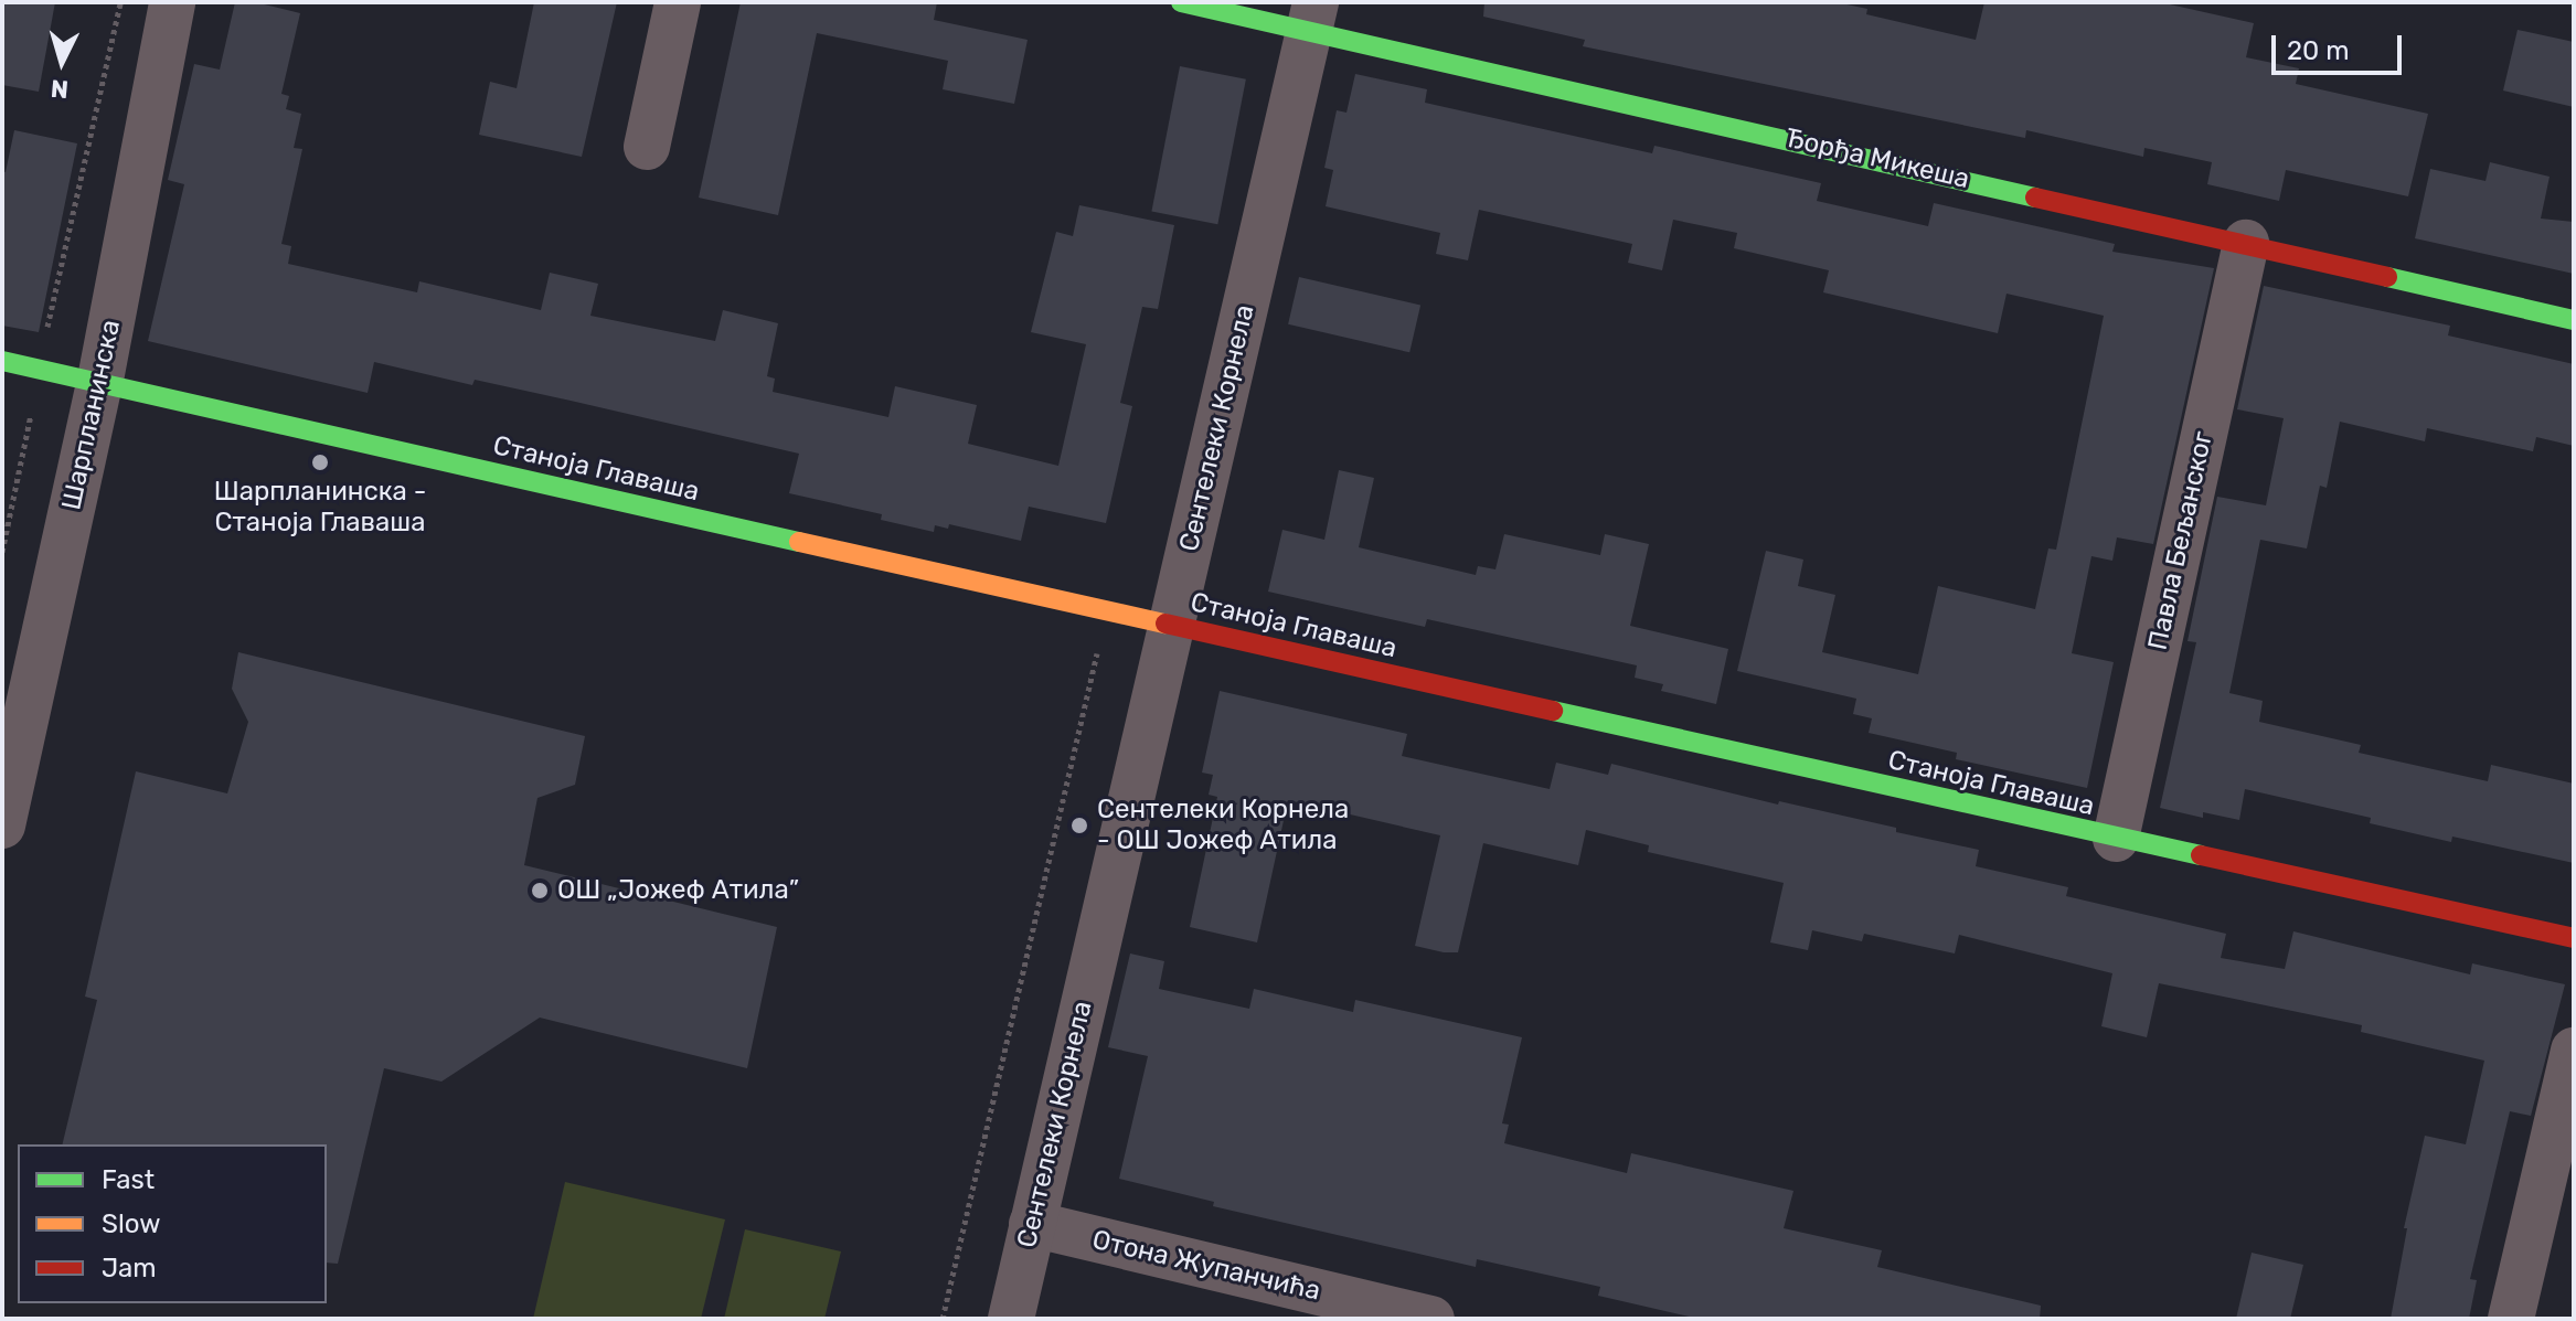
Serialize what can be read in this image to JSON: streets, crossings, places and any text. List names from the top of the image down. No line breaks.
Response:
{"streets":{"street":["Ђорђа Микеша","Шарпланинска","Сентелеки Корнела","Станоја Главаша","Павла Бељанског","Отона Жупанчића"]},"crossings":[["Ђорђа Микеша","Сентелеки Корнела"],["Ђорђа Микеша","Павла Бељанског"],["Шарпланинска","Станоја Главаша"],["Сентелеки Корнела","Станоја Главаша"],["Сентелеки Корнела","Отона Жупанчића"],["Станоја Главаша","Павла Бељанског"]],"places":["Шарпланинска - Станоја Главаша","Сентелеки Корнела - ОШ Јожеф Атила","ОШ „Јожеф Атила”"],"legend":["Fast","Slow","Jam"],"scale_bar":"20 m","north":"bottom"}
